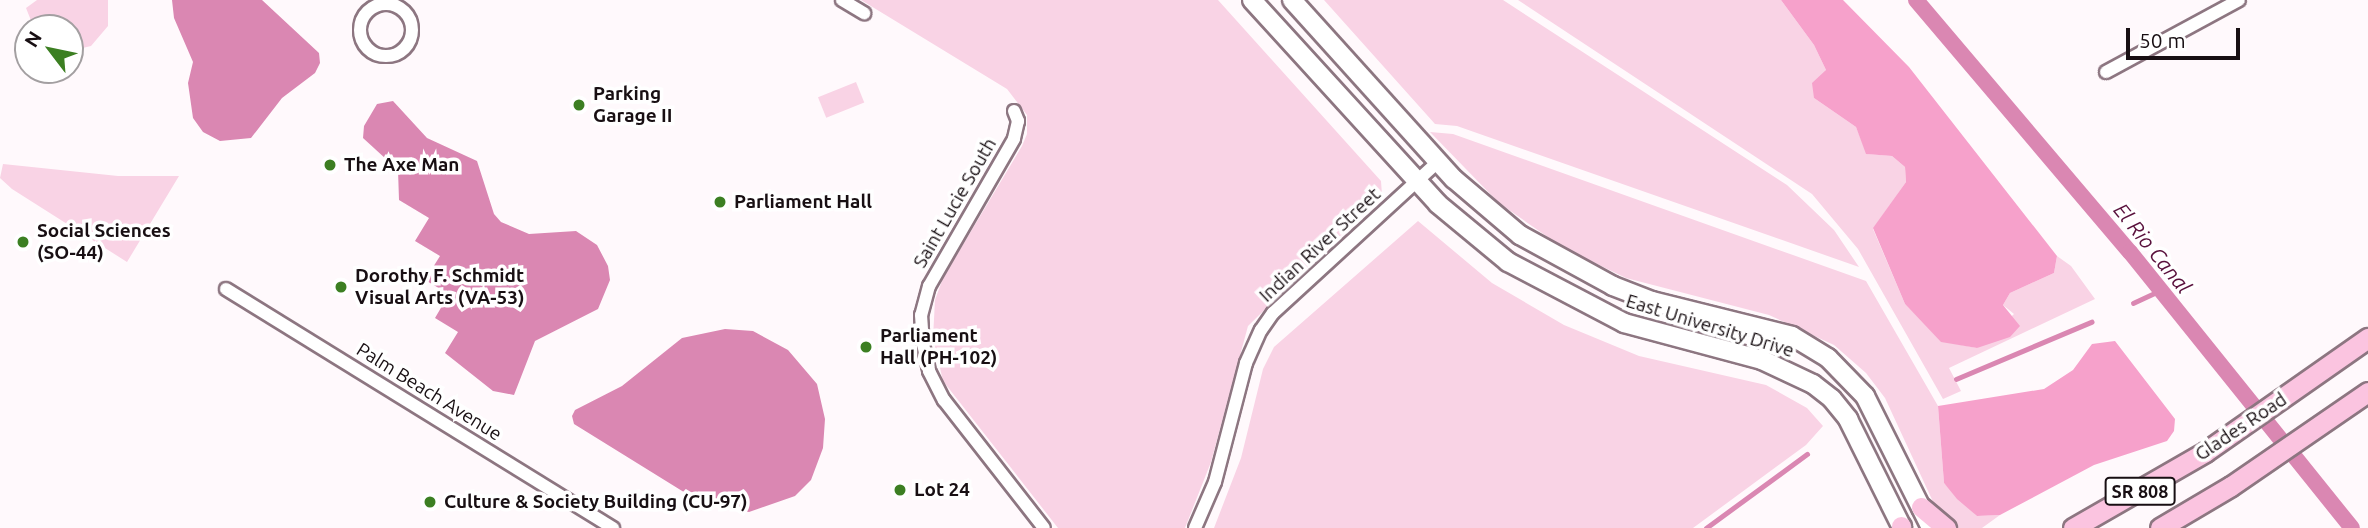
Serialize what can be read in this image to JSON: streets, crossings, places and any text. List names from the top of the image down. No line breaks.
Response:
{"streets":{"main road":["Glades Road","SR 808"],"street":["Saint Lucie South","Indian River Street","East University Drive","Palm Beach Avenue"]},"crossings":[["Indian River Street","East University Drive"]],"water":["El Rio Canal"],"places":["Parking Garage II","The Axe Man","Parliament Hall","Social Sciences (SO-44)","Dorothy F. Schmidt Visual Arts (VA-53)","Parliament Hall (PH-102)","Lot 24","Culture & Society Building (CU-97)"],"scale_bar":"50 m","north":"top left"}
